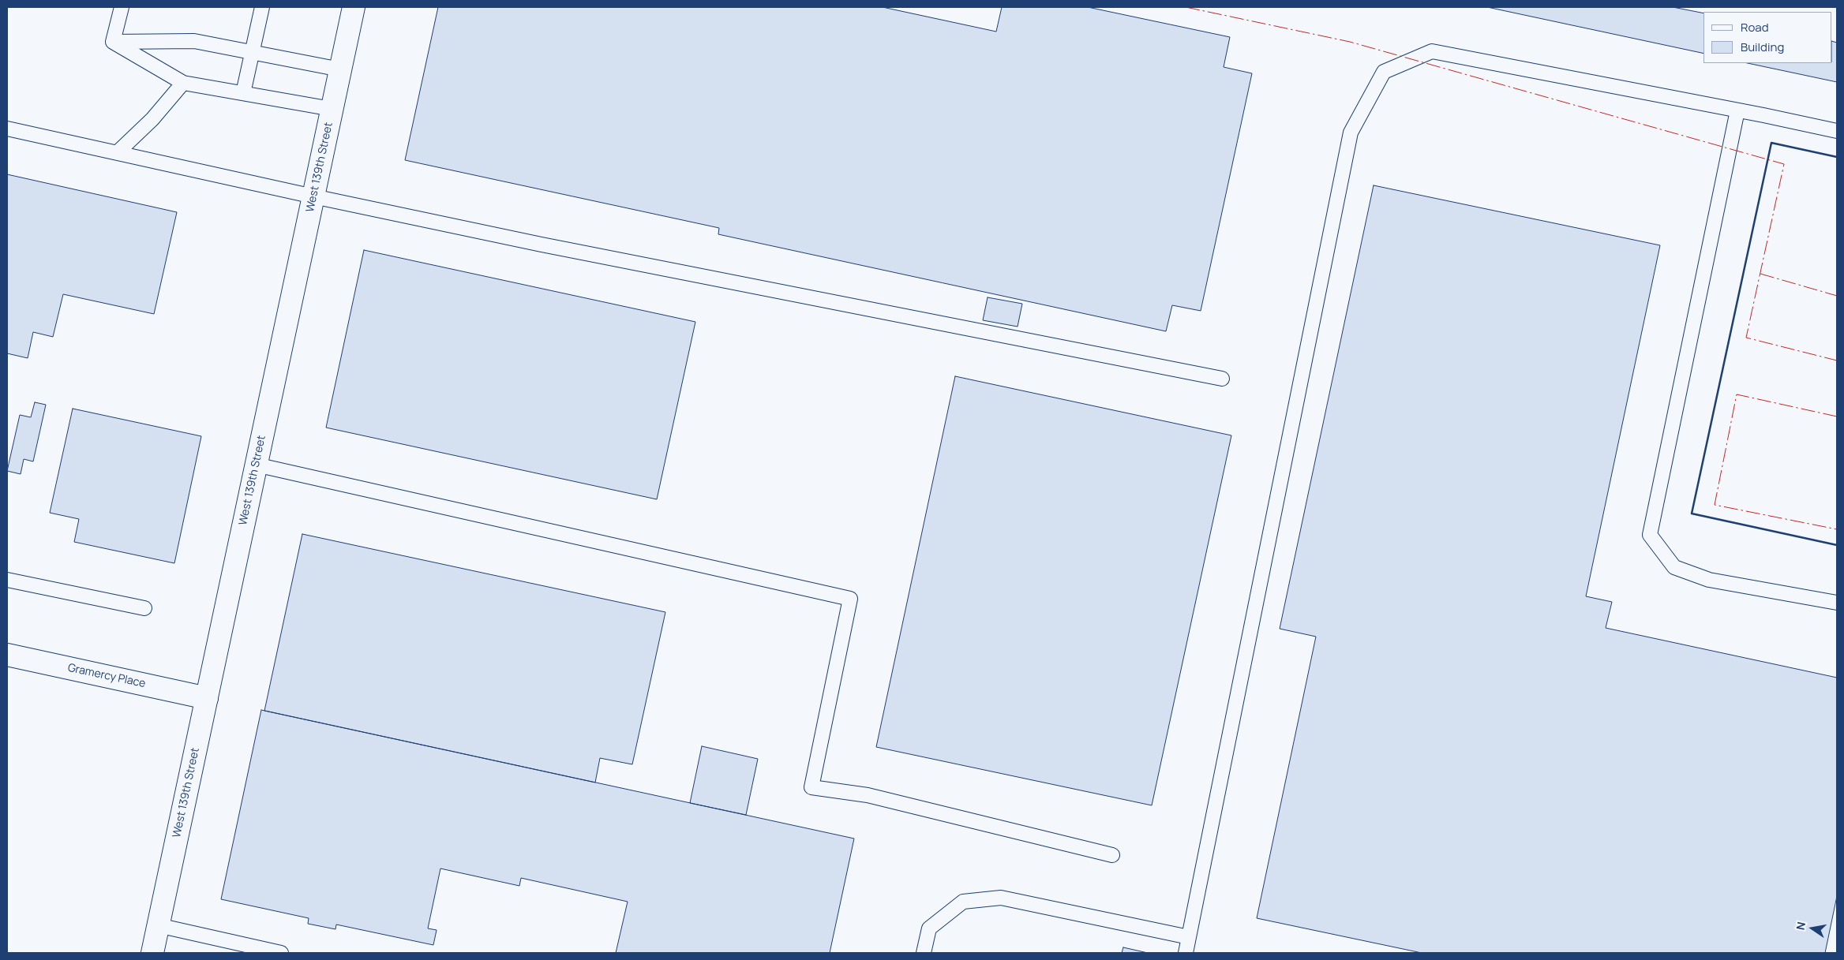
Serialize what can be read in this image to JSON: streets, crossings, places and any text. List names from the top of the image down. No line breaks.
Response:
{"streets":{"street":["West 139th Street","Gramercy Place"]},"crossings":[["West 139th Street","Gramercy Place"]],"legend":["Road","Building"],"north":"left"}
